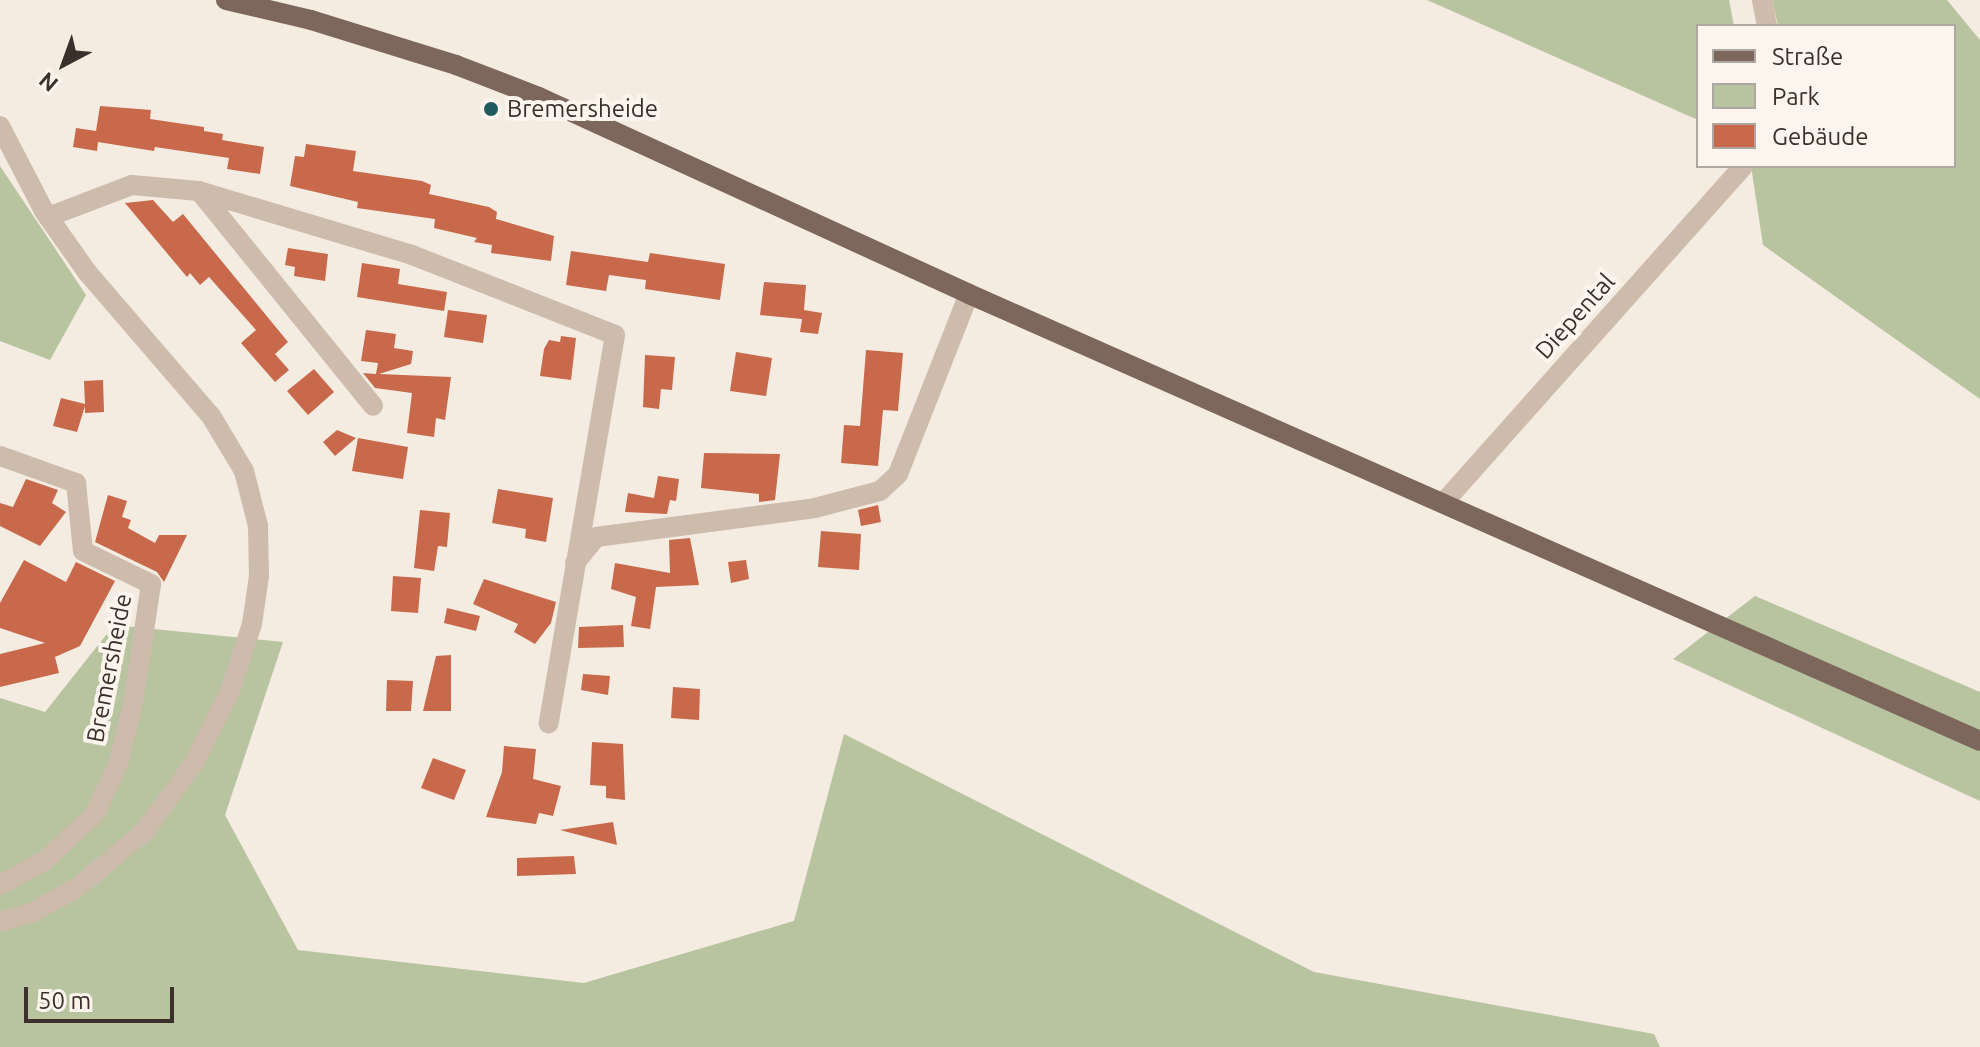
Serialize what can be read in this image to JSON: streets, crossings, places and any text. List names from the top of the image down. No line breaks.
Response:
{"streets":{"street":["Diepental","Bremersheide"]},"places":["Bremersheide"],"legend":["Straße","Park","Gebäude"],"scale_bar":"50 m","north":"bottom left"}
